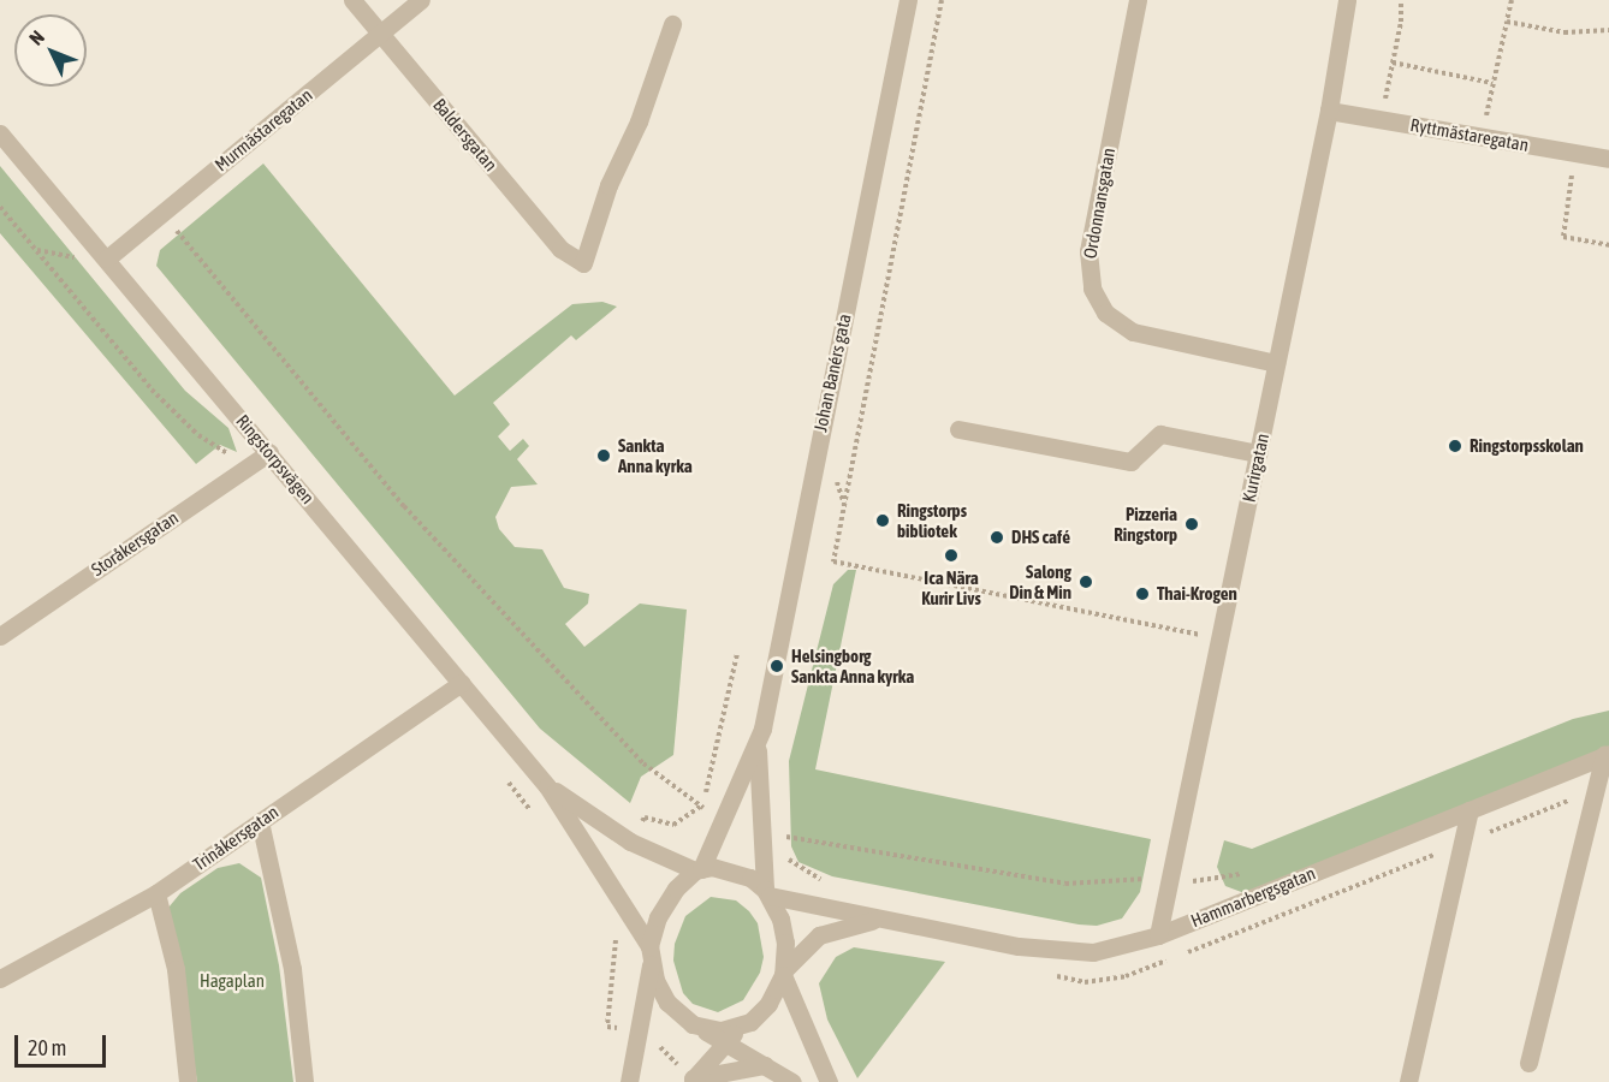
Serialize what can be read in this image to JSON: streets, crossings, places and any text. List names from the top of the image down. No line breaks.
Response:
{"streets":{"street":["Murmästaregatan","Baldersgatan","Ryttmästaregatan","Ordonnansgatan","Johan Banérs gata","Ringstorpsvägen","Kurirgatan","Storåkersgatan","Trinåkersgatan","Hammarbergsgatan"]},"crossings":[["Murmästaregatan","Baldersgatan"],["Murmästaregatan","Ringstorpsvägen"],["Ryttmästaregatan","Kurirgatan"],["Ordonnansgatan","Kurirgatan"],["Johan Banérs gata","Ringstorpsvägen"],["Johan Banérs gata","Hammarbergsgatan"],["Ringstorpsvägen","Storåkersgatan"],["Ringstorpsvägen","Trinåkersgatan"],["Ringstorpsvägen","Hammarbergsgatan"],["Kurirgatan","Hammarbergsgatan"]],"parks":["Hagaplan"],"places":["Ringstorpsskolan","Sankta Anna kyrka","Ringstorps bibliotek","Pizzeria Ringstorp","DHS café","Ica Nära Kurir Livs","Salong Din & Min","Thai-Krogen","Helsingborg Sankta Anna kyrka"],"scale_bar":"20 m","north":"top left"}
